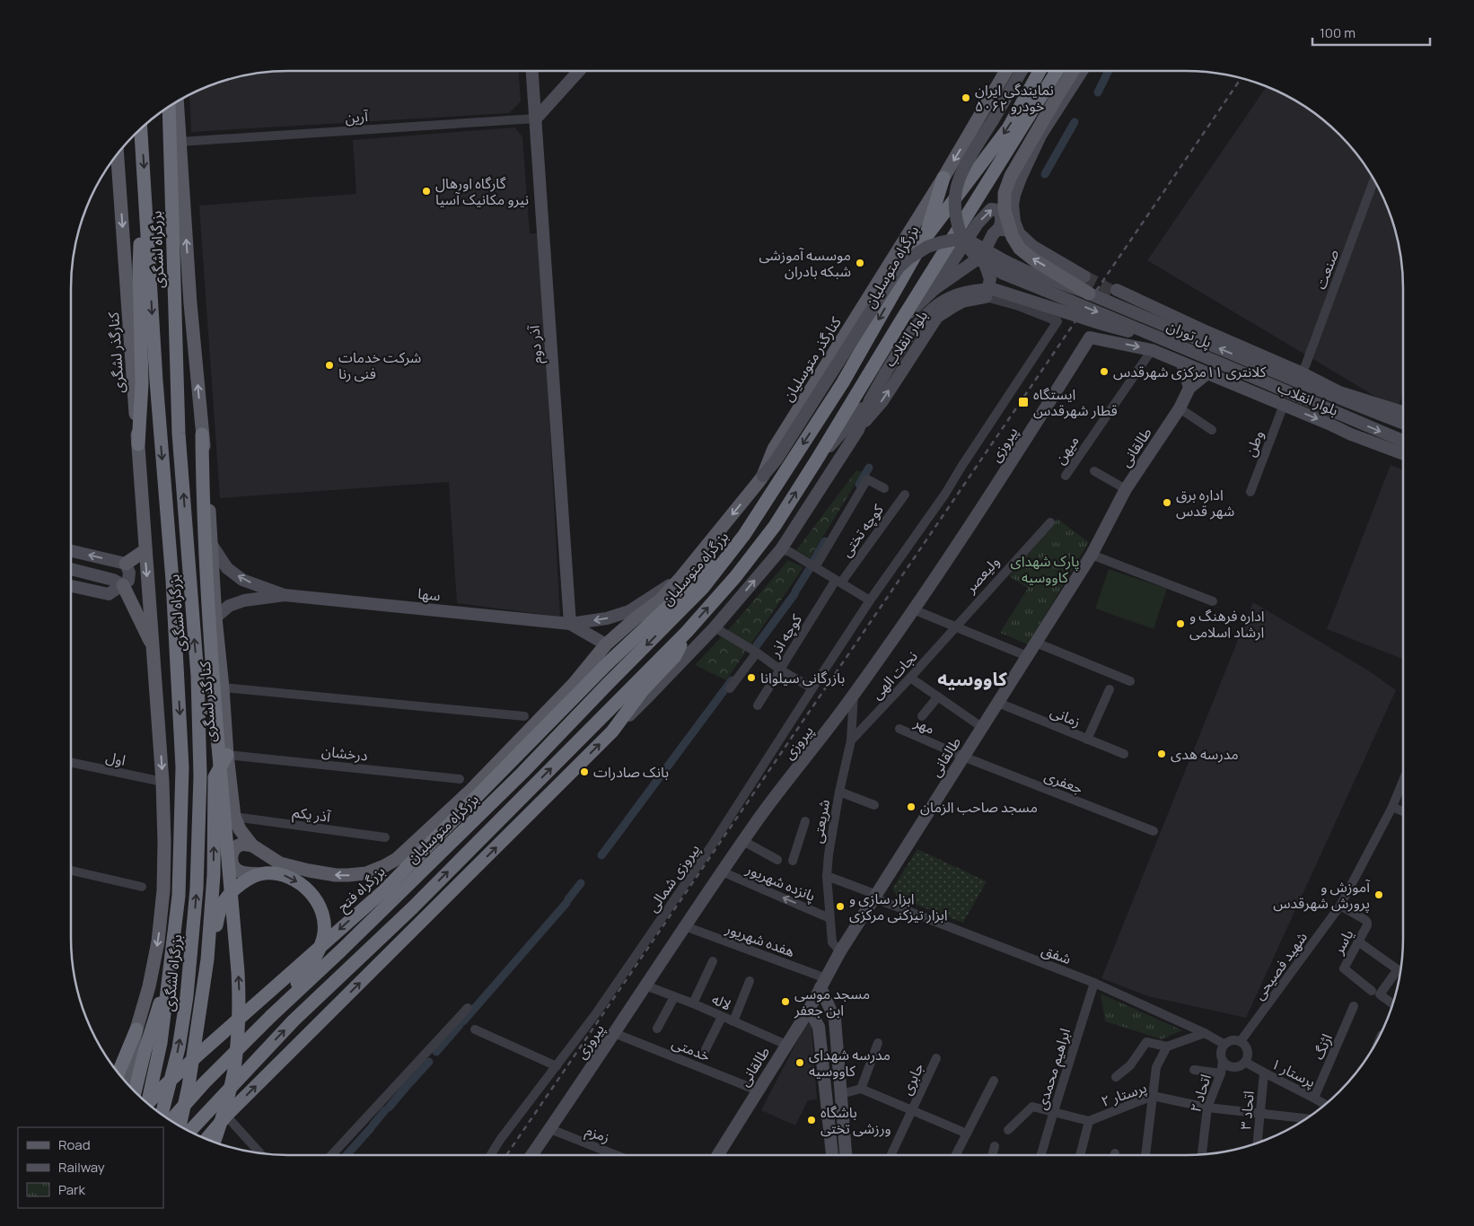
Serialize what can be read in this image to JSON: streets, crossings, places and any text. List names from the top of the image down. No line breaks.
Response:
{"streets":{"highway":["بزرگراه لشگری","بزرگراه متوسلیان","بزرگراه فتح"],"main road":["پل توران","کنارگذر لشگری","کنارگذر متوسلیان"],"street":["آرین","صنعت","بلوار انقلاب","آذر دوم","وطن","پیروزی","طالقانی","میهن","کوچه تختی","ولیعصر","سها","کوچه اذر","نجات الهی","زمانی","مهر","درخشان","اول","جعفری","آذر یکم","شریعتی","پیروزی شمالی","پانزده شهریور","هفده شهریور","یاسر","شفق","شهید فصیحی","لاله","اژنگ","خدمتی","ابراهیم محمدی","پرستار ۱","جابری","اتحاد ۲","پرستار ۲","اتحاد ۳","زمزم"]},"crossings":[["آرین","آذر دوم"],["آرین","کنارگذر لشگری"],["بزرگراه متوسلیان","بزرگراه فتح"],["صنعت","بلوار انقلاب"],["پل توران","کنارگذر متوسلیان"],["بلوار انقلاب","وطن"],["بلوار انقلاب","پیروزی"],["بلوار انقلاب","طالقانی"],["بلوار انقلاب","میهن"],["آذر دوم","سها"],["کنارگذر لشگری","کنارگذر متوسلیان"],["کنارگذر لشگری","سها"],["کنارگذر لشگری","درخشان"],["کنارگذر لشگری","اول"],["کنارگذر لشگری","آذر یکم"],["کنارگذر متوسلیان","سها"],["پیروزی","شریعتی"],["پیروزی","پانزده شهریور"],["پیروزی","هفده شهریور"],["پیروزی","لاله"],["پیروزی","خدمتی"],["پیروزی","زمزم"],["طالقانی","زمانی"],["طالقانی","مهر"],["طالقانی","جعفری"],["طالقانی","شریعتی"],["طالقانی","هفده شهریور"],["طالقانی","شفق"],["طالقانی","لاله"],["طالقانی","خدمتی"],["کوچه تختی","کوچه اذر"],["ولیعصر","نجات الهی"],["نجات الهی","شریعتی"],["مهر","جعفری"],["شریعتی","پانزده شهریور"],["شریعتی","شفق"],["یاسر","شهید فصیحی"],["شفق","شهید فصیحی"],["شفق","ابراهیم محمدی"],["شفق","پرستار ۱"],["شفق","اتحاد ۲"],["شهید فصیحی","پرستار ۱"],["شهید فصیحی","اتحاد ۲"],["اژنگ","پرستار ۱"],["ابراهیم محمدی","پرستار ۲"],["پرستار ۱","اتحاد ۲"],["پرستار ۱","اتحاد ۳"],["اتحاد ۲","پرستار ۲"],["پرستار ۲","اتحاد ۳"]],"one_way":["کنارگذر متوسلیان"],"districts":["کاووسیه"],"parks":["پارک شهدای کاووسیه"],"places":{"other":["نمایندگی ایران خودرو ۵۰۶۲","گارگاه اورهال نیرو مکانیک آسیا","موسسه آموزشی شبکه بادران","شرکت خدمات فنی رنا","کلانتری ۱۱مرکزی شهرقدس","اداره برق شهر قدس","اداره فرهنگ و ارشاد اسلامی","بازرگانی سیلوانا","مدرسه هدی","بانک صادرات","مسجد صاحب الزمان","آموزش و پرورش شهرقدس","ابزار سازی و ابزار تیزکنی مرکزی","مسجد موسی ابن جعفر","مدرسه شهدای کاووسیه","باشگاه ورزشی تختی"],"transit":["ایستگاه قطار شهرقدس"]},"legend":["Road","Railway","Park"],"scale_bar":"100 m"}
